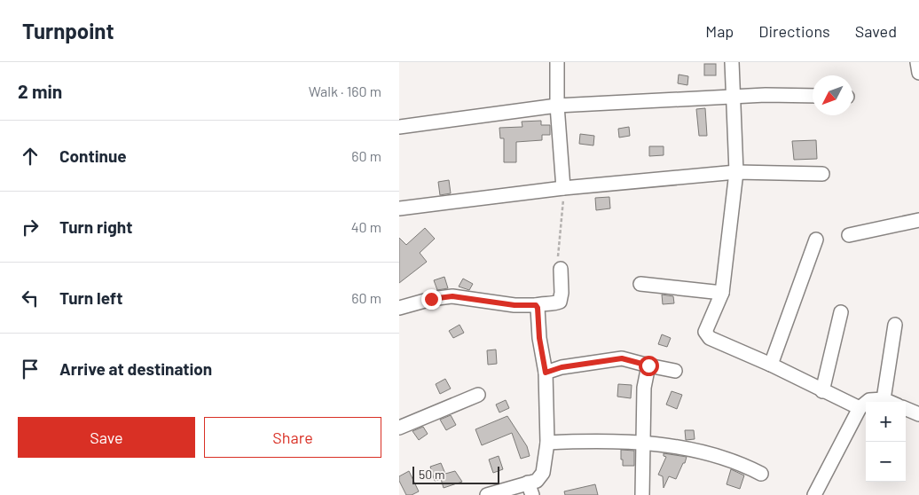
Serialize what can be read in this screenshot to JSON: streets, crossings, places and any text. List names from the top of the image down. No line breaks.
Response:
{"scale_bar":"50 m","north":"bottom left","page":{"header":"Turnpoint","nav":["Map","Directions","Saved"],"heading":["2 min","Walk · 160 m"],"list":[["Continue","60 m"],["Turn right","40 m"],["Turn left","60 m"],"Arrive at destination"],"map_buttons":["+","−"],"buttons":["Save","Share"],"scale":"50 m"}}
